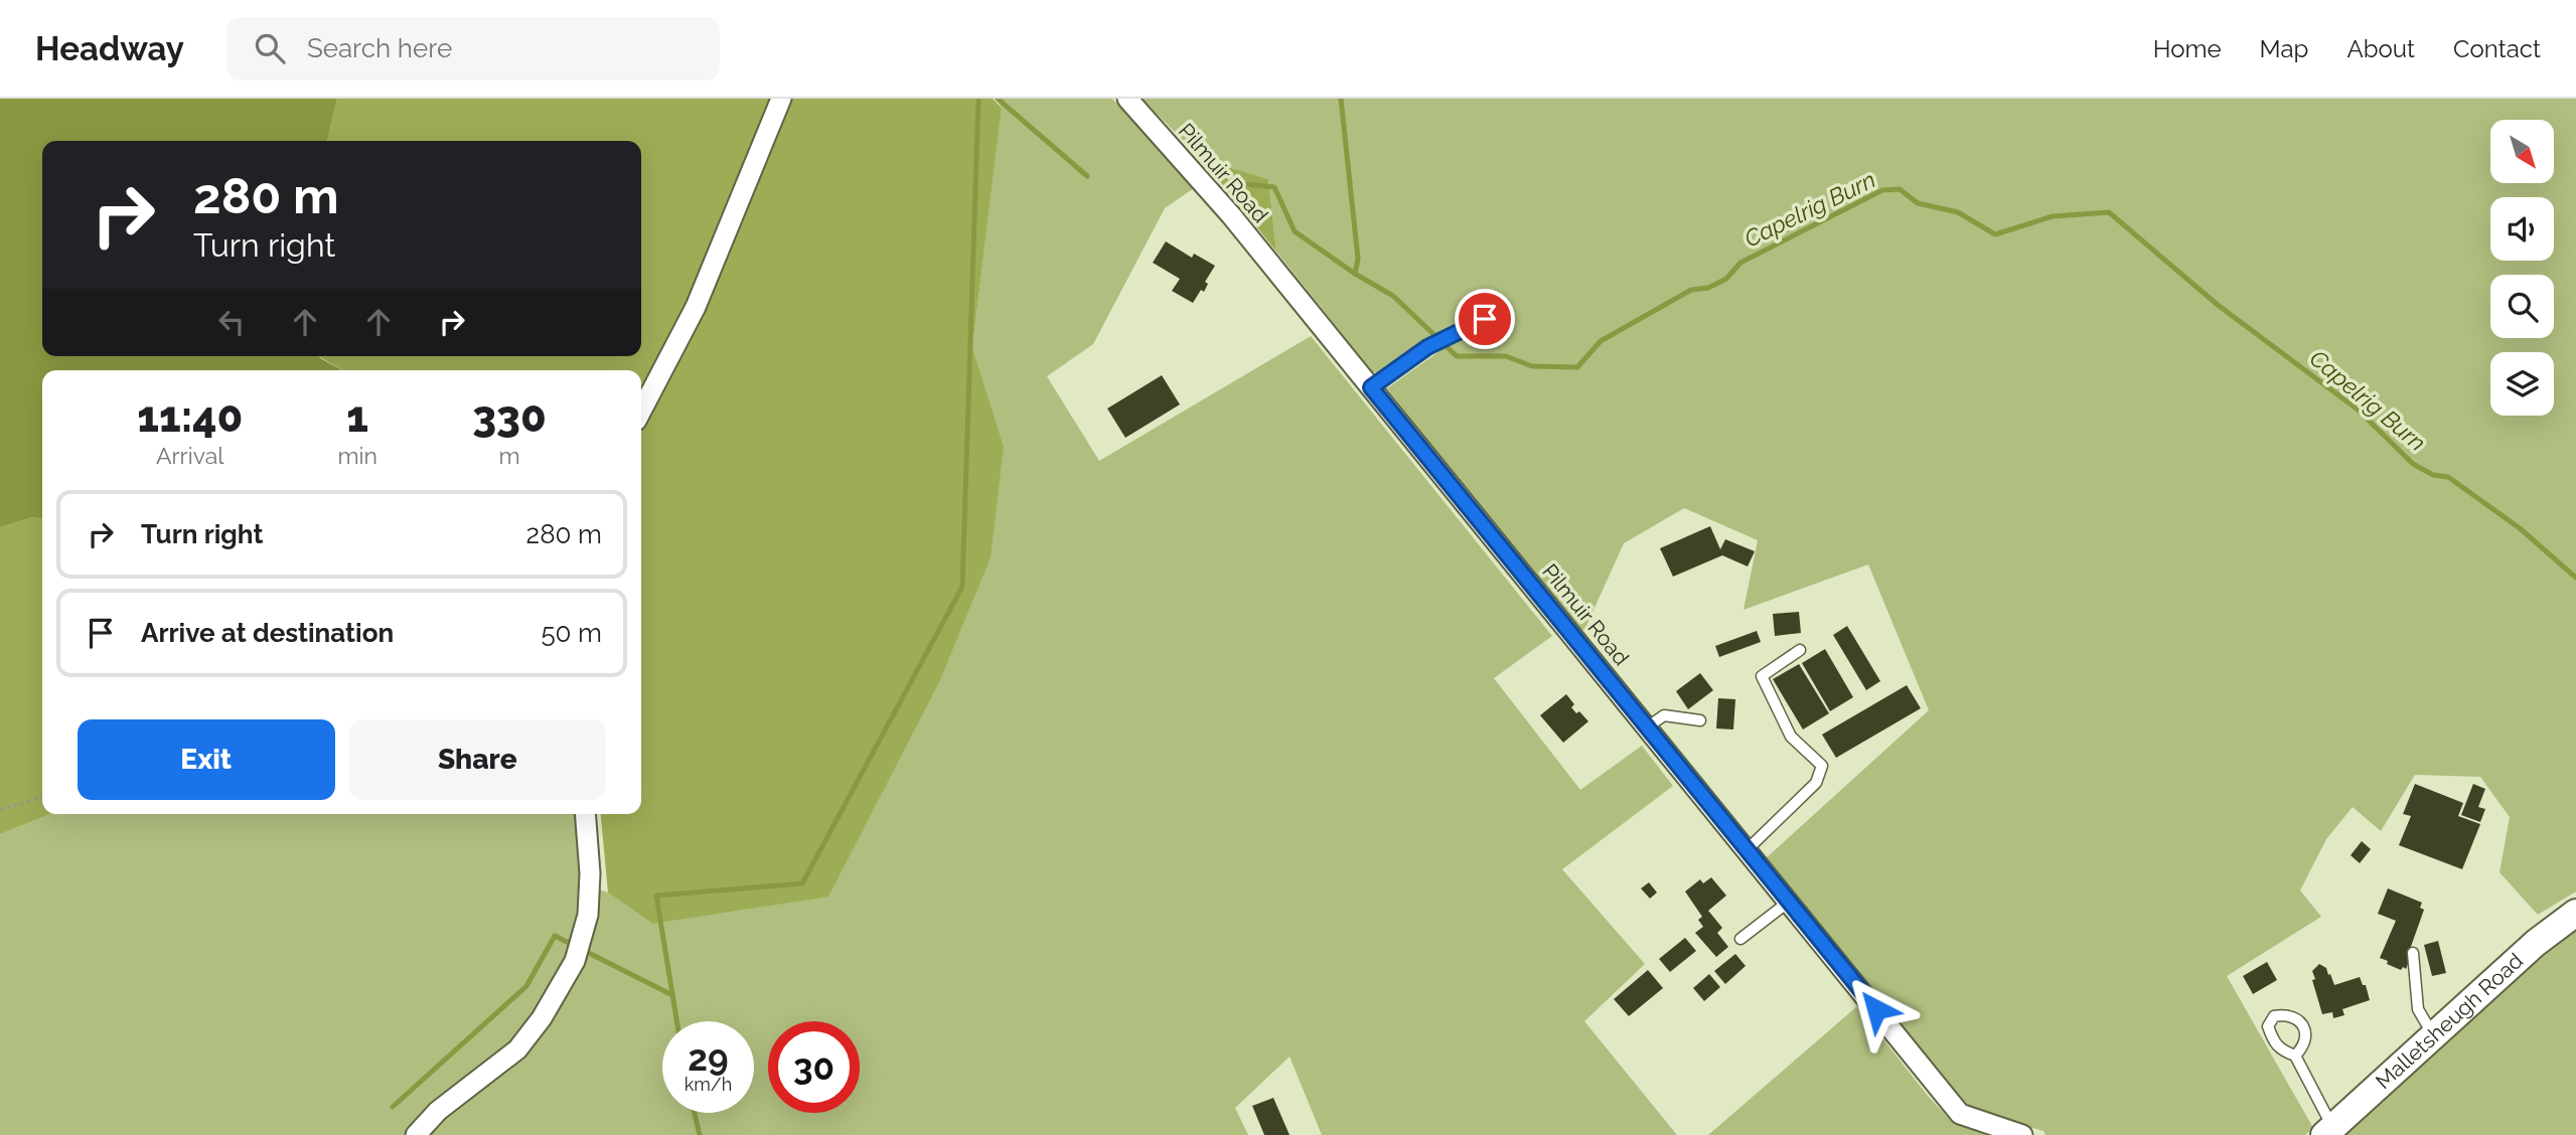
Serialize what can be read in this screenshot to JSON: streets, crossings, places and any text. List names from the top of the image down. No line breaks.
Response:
{"streets":{"street":["Pilmuir Road","Malletsheugh Road"]},"water":["Capelrig Burn"],"north":"bottom right","page":{"header":"Headway","search":"Search here","nav":["Home","Map","About","Contact"],"turn":["280 m","Turn right"],"eta":["11:40","Arrival","1","min","330","m"],"list":[{"name":"Turn right","value":"280 m"},{"name":"Arrive at destination","value":"50 m"}],"buttons":["Exit","Share"],"speed":"29 km/h","limit":"30"}}
